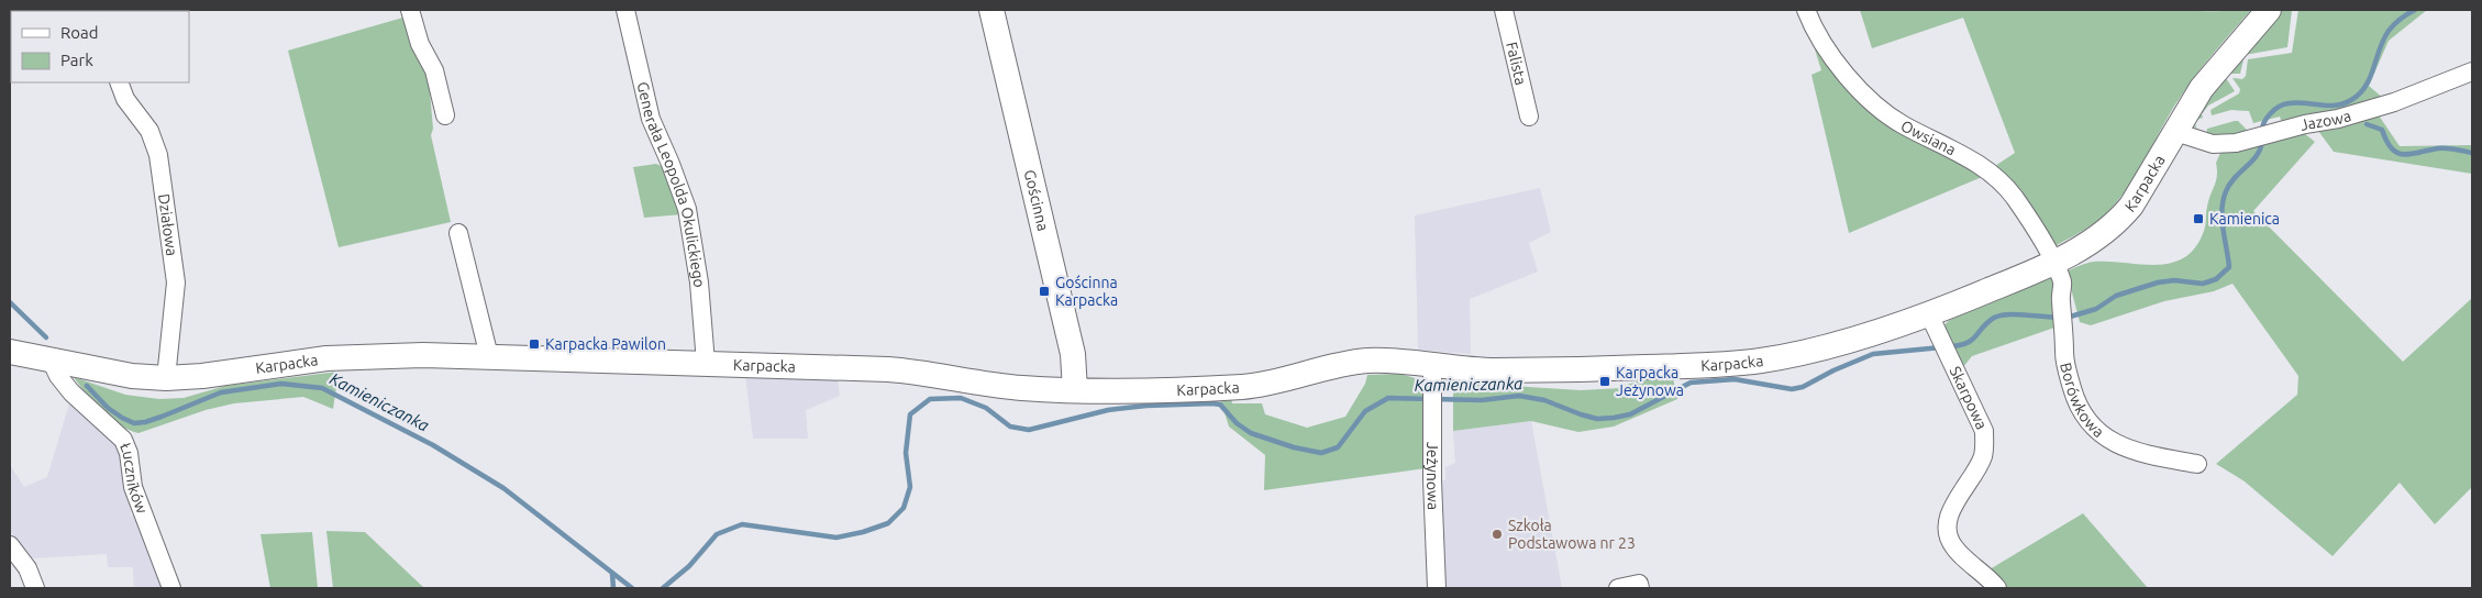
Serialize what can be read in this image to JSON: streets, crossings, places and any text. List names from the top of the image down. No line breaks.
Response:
{"streets":{"street":["Falista","Jazowa","Owsiana","Karpacka","Generała Leopolda Okulickiego","Gościnna","Działowa","Borówkowa","Skarpowa","Jeżynowa","Łuczników"]},"crossings":[["Jazowa","Karpacka"],["Owsiana","Karpacka"],["Owsiana","Borówkowa"],["Karpacka","Generała Leopolda Okulickiego"],["Karpacka","Gościnna"],["Karpacka","Działowa"],["Karpacka","Borówkowa"],["Karpacka","Skarpowa"],["Karpacka","Jeżynowa"],["Karpacka","Łuczników"]],"water":["Kamieniczanka"],"places":{"transit":["Kamienica","Gościnna Karpacka","Karpacka Pawilon","Karpacka Jeżynowa"],"other":["Szkoła Podstawowa nr 23"]},"legend":["Road","Park"]}
